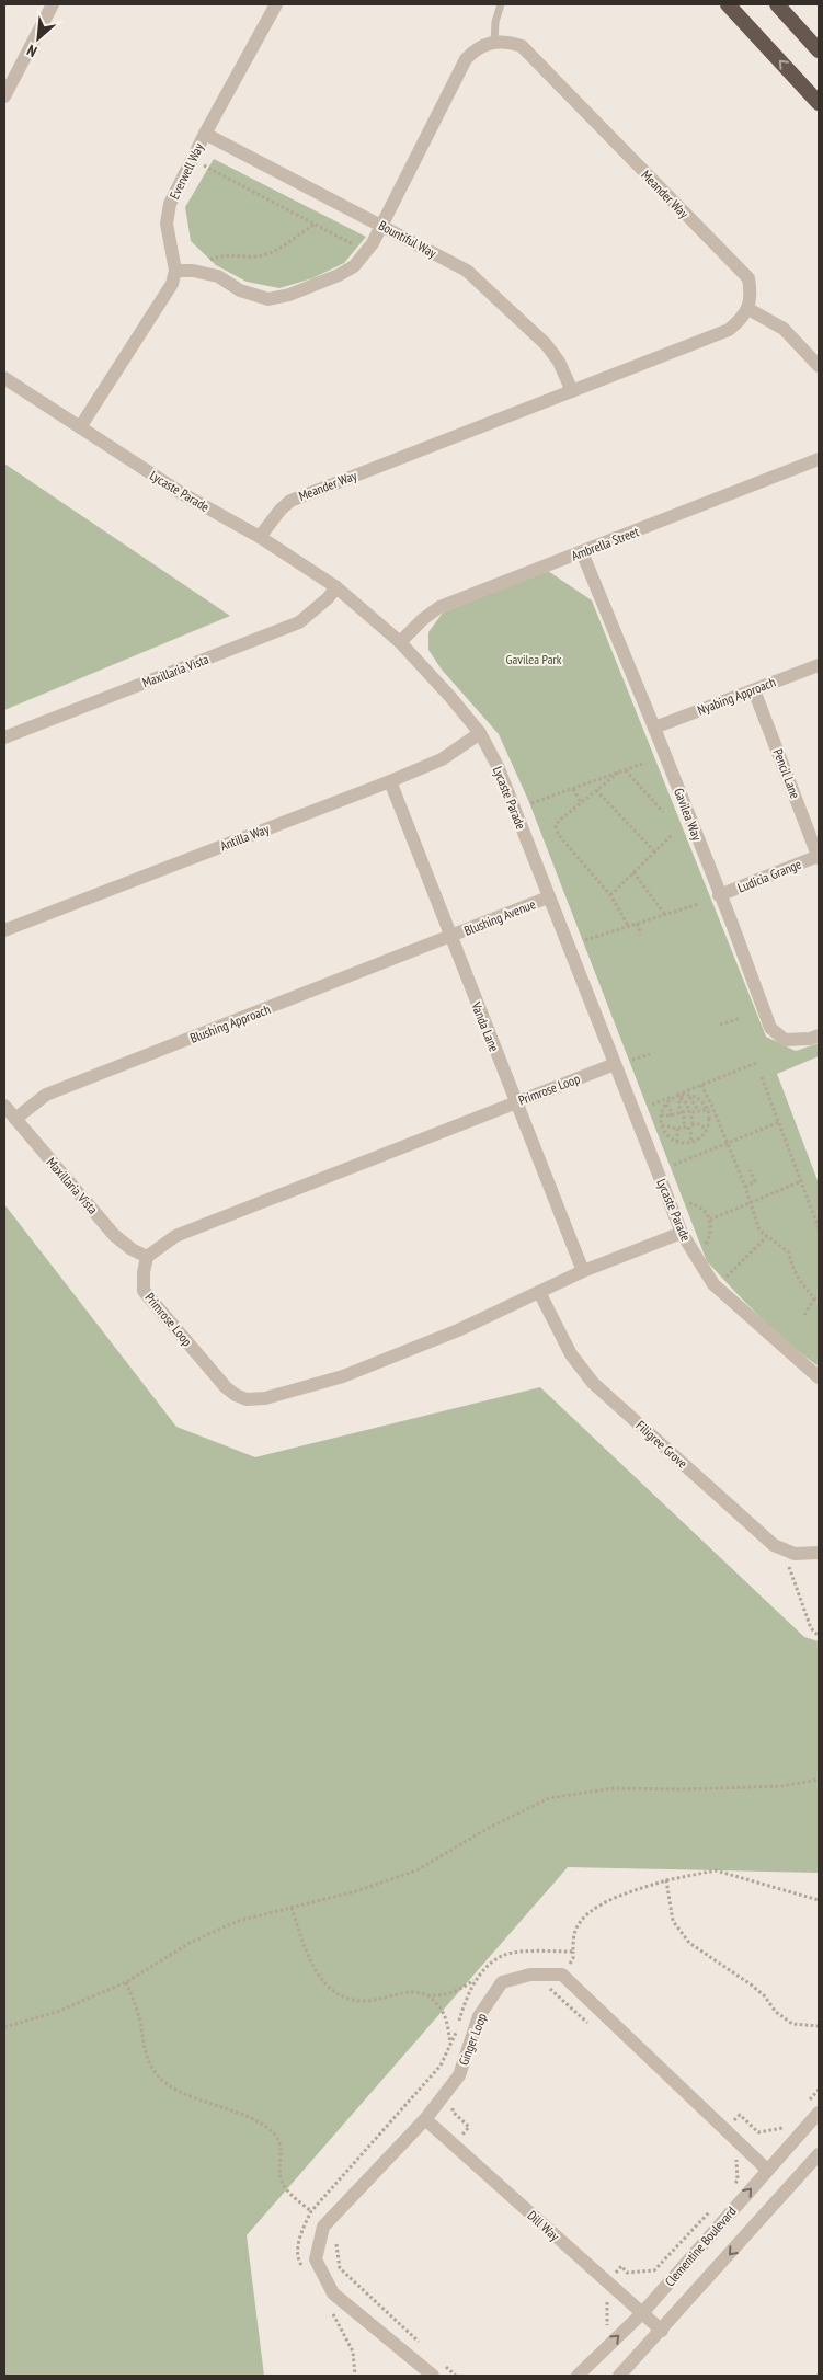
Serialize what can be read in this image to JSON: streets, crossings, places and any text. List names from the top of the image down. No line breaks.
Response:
{"streets":{"street":["Everwell Way","Meander Way","Bountiful Way","Lycaste Parade","Ambrella Street","Maxillaria Vista","Nyabing Approach","Pencil Lane","Gavilea Way","Antilla Way","Ludicia Grange","Blushing Avenue","Blushing Approach","Vanda Lane","Primrose Loop","Filigree Grove","Ginger Loop","Dill Way","Clementine Boulevard"]},"crossings":[["Everwell Way","Bountiful Way"],["Meander Way","Bountiful Way"],["Meander Way","Lycaste Parade"],["Lycaste Parade","Ambrella Street"],["Lycaste Parade","Maxillaria Vista"],["Lycaste Parade","Antilla Way"],["Lycaste Parade","Blushing Avenue"],["Lycaste Parade","Primrose Loop"],["Ambrella Street","Gavilea Way"],["Maxillaria Vista","Blushing Approach"],["Maxillaria Vista","Primrose Loop"],["Nyabing Approach","Pencil Lane"],["Nyabing Approach","Gavilea Way"],["Pencil Lane","Ludicia Grange"],["Gavilea Way","Ludicia Grange"],["Antilla Way","Vanda Lane"],["Blushing Avenue","Blushing Approach"],["Blushing Avenue","Vanda Lane"],["Blushing Approach","Vanda Lane"],["Vanda Lane","Primrose Loop"],["Primrose Loop","Filigree Grove"],["Ginger Loop","Dill Way"],["Ginger Loop","Clementine Boulevard"],["Dill Way","Clementine Boulevard"]],"parks":["Gavilea Park"],"north":"bottom left"}
